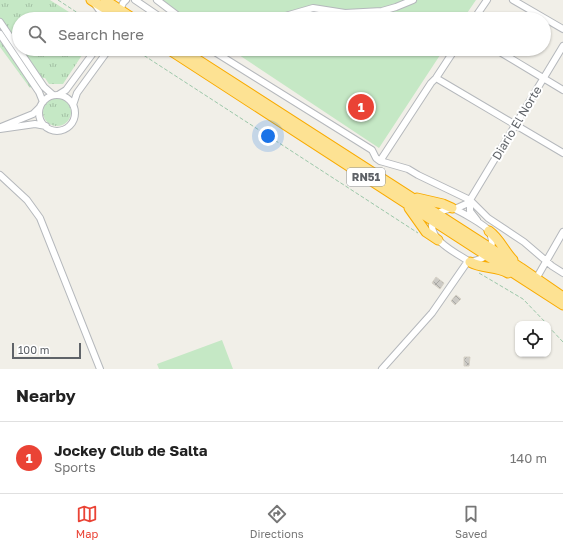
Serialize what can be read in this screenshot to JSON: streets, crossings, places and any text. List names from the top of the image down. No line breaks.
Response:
{"streets":{"highway":["RN51"],"street":["Diario El Norte"]},"scale_bar":"100 m","page":{"search":"Search here","pins":"1","scale":"100 m","heading":"Nearby","list":[{"mark":"1","name":"Jockey Club de Salta","note":"Sports","value":"140 m"}],"nav":["Map","Directions","Saved"]}}
